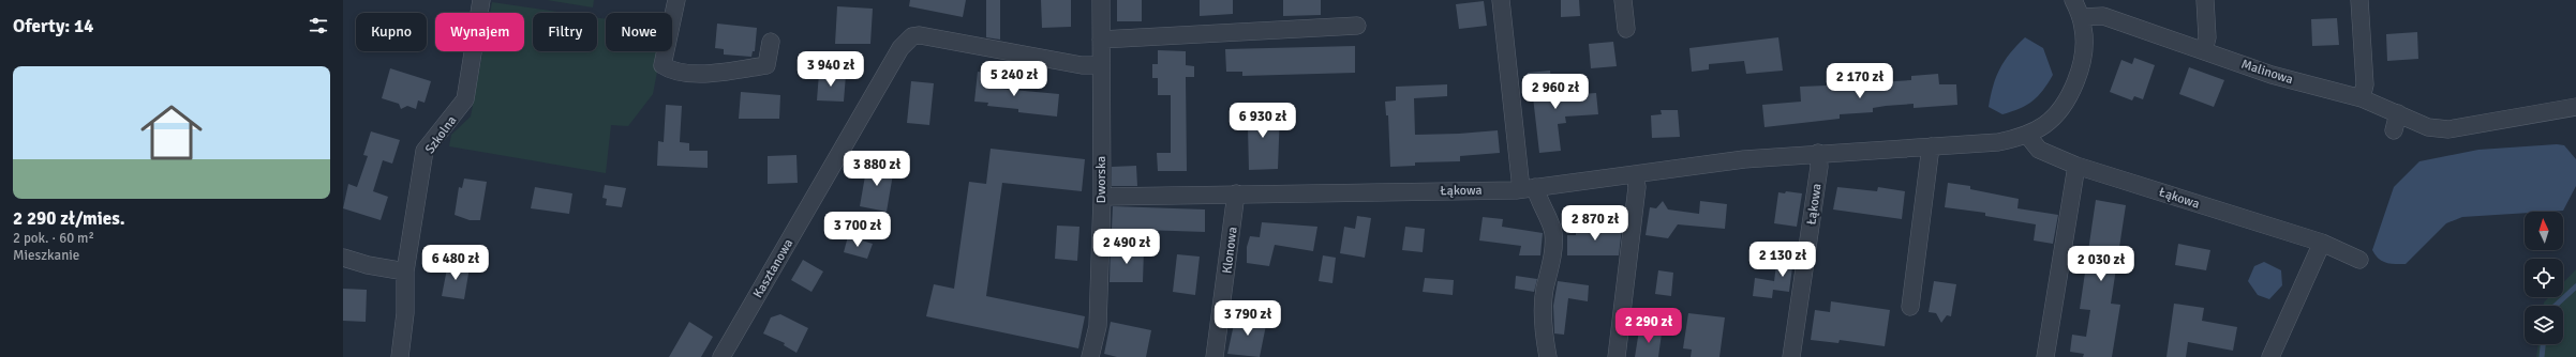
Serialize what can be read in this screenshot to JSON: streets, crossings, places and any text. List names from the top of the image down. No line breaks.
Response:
{"streets":{"street":["Malinowa","Szkolna","Dworska","Łąkowa","Klonowa","Kasztanowa"]},"crossings":[["Malinowa","Łąkowa"],["Dworska","Łąkowa"],["Dworska","Kasztanowa"],["Łąkowa","Klonowa"]],"north":"top","page":{"heading":"Oferty: 14","chip":["Kupno","Wynajem","Filtry","Nowe"],"list":[{"name":"2 290 zł/mies.","note":"2 pok. · 60 m² · Mieszkanie"}],"price":["3 940 zł","5 240 zł","2 170 zł","2 960 zł","6 930 zł","3 880 zł","2 870 zł","3 700 zł","2 490 zł","2 130 zł","6 480 zł","2 030 zł","3 790 zł","2 290 zł"]}}
